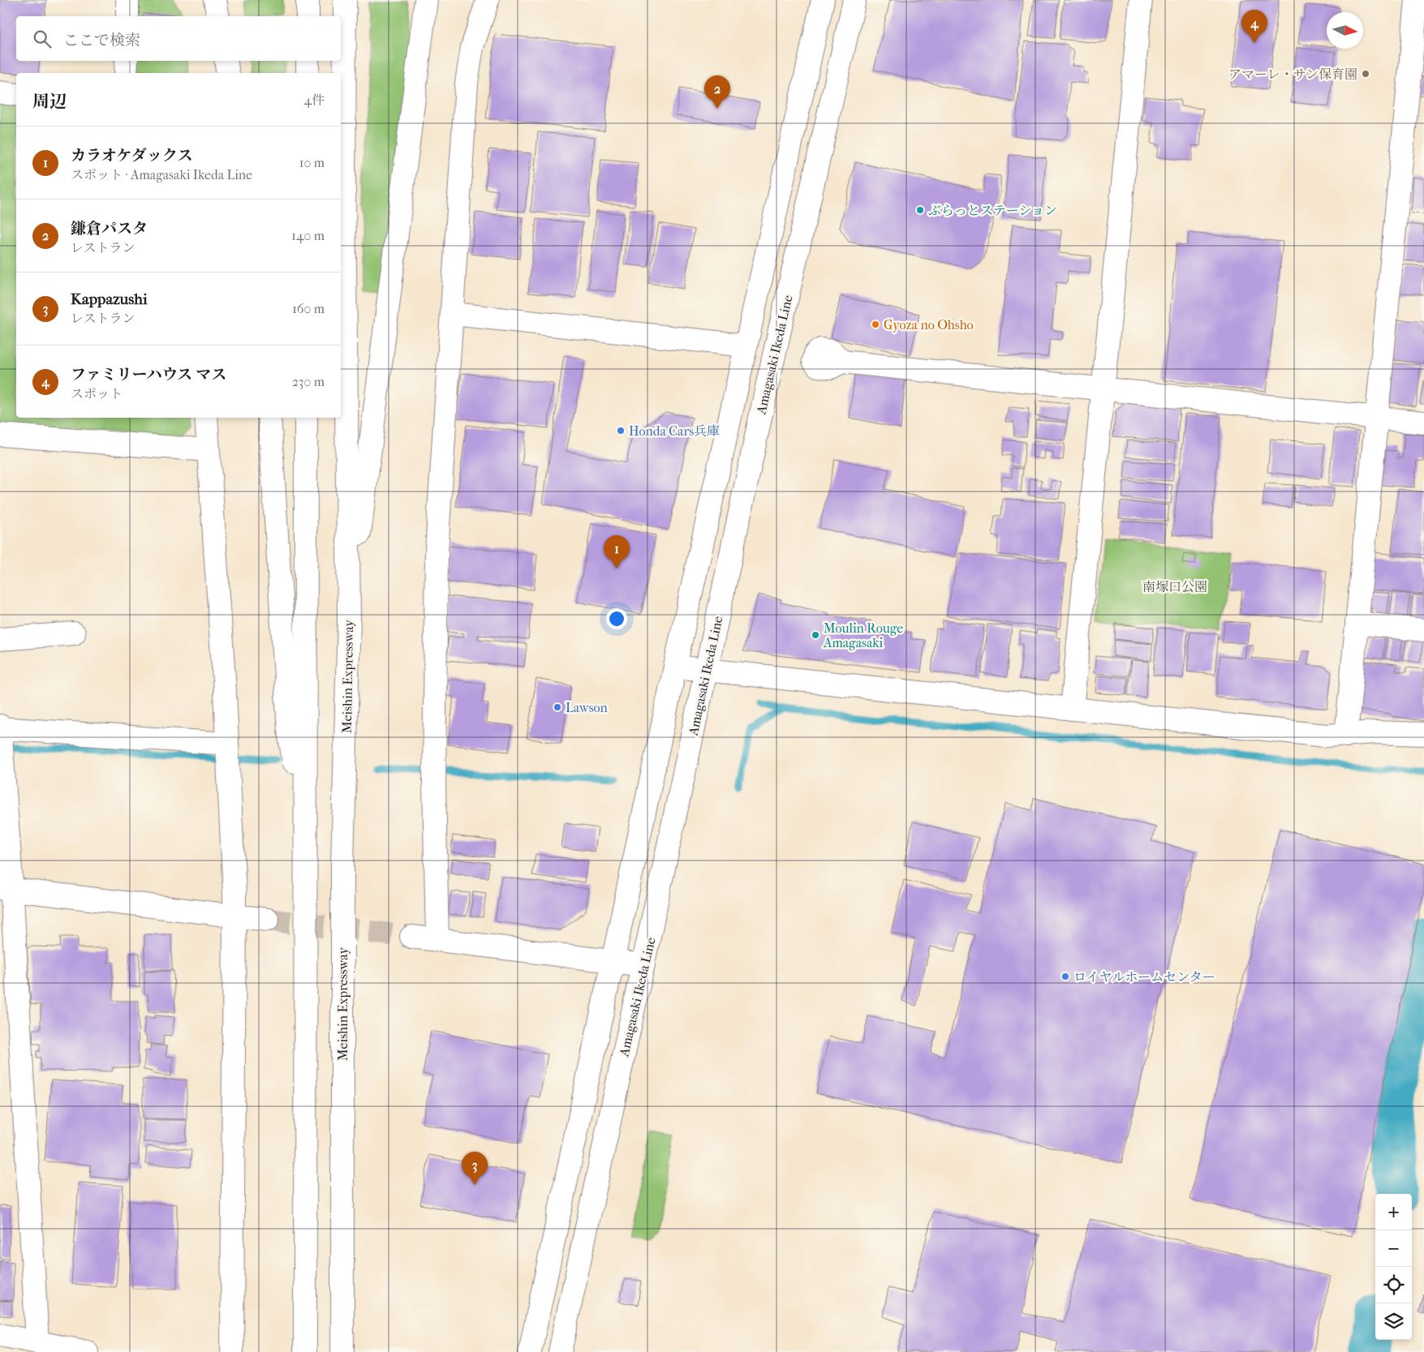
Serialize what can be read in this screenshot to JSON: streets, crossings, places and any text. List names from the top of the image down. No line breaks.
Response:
{"streets":{"main road":["Amagasaki Ikeda Line","Meishin Expressway"]},"parks":["南塚口公園"],"places":["アマーレ・サン保育園","ぶらっとステーション","Gyoza no Ohsho","Honda Cars兵庫","Moulin Rouge Amagasaki","Lawson","ロイヤルホームセンター"],"north":"right","page":{"pins":["4","2","1","3"],"search":"ここで検索","heading":["周辺","4件"],"list":[{"mark":"1","name":"カラオケダックス","note":"スポット · Amagasaki Ikeda Line","value":"10 m"},{"mark":"2","name":"鎌倉パスタ","note":"レストラン","value":"140 m"},{"mark":"3","name":"Kappazushi","note":"レストラン","value":"160 m"},{"mark":"4","name":"ファミリーハウス マス","note":"スポット","value":"230 m"}],"map_buttons":["+","−"]}}
